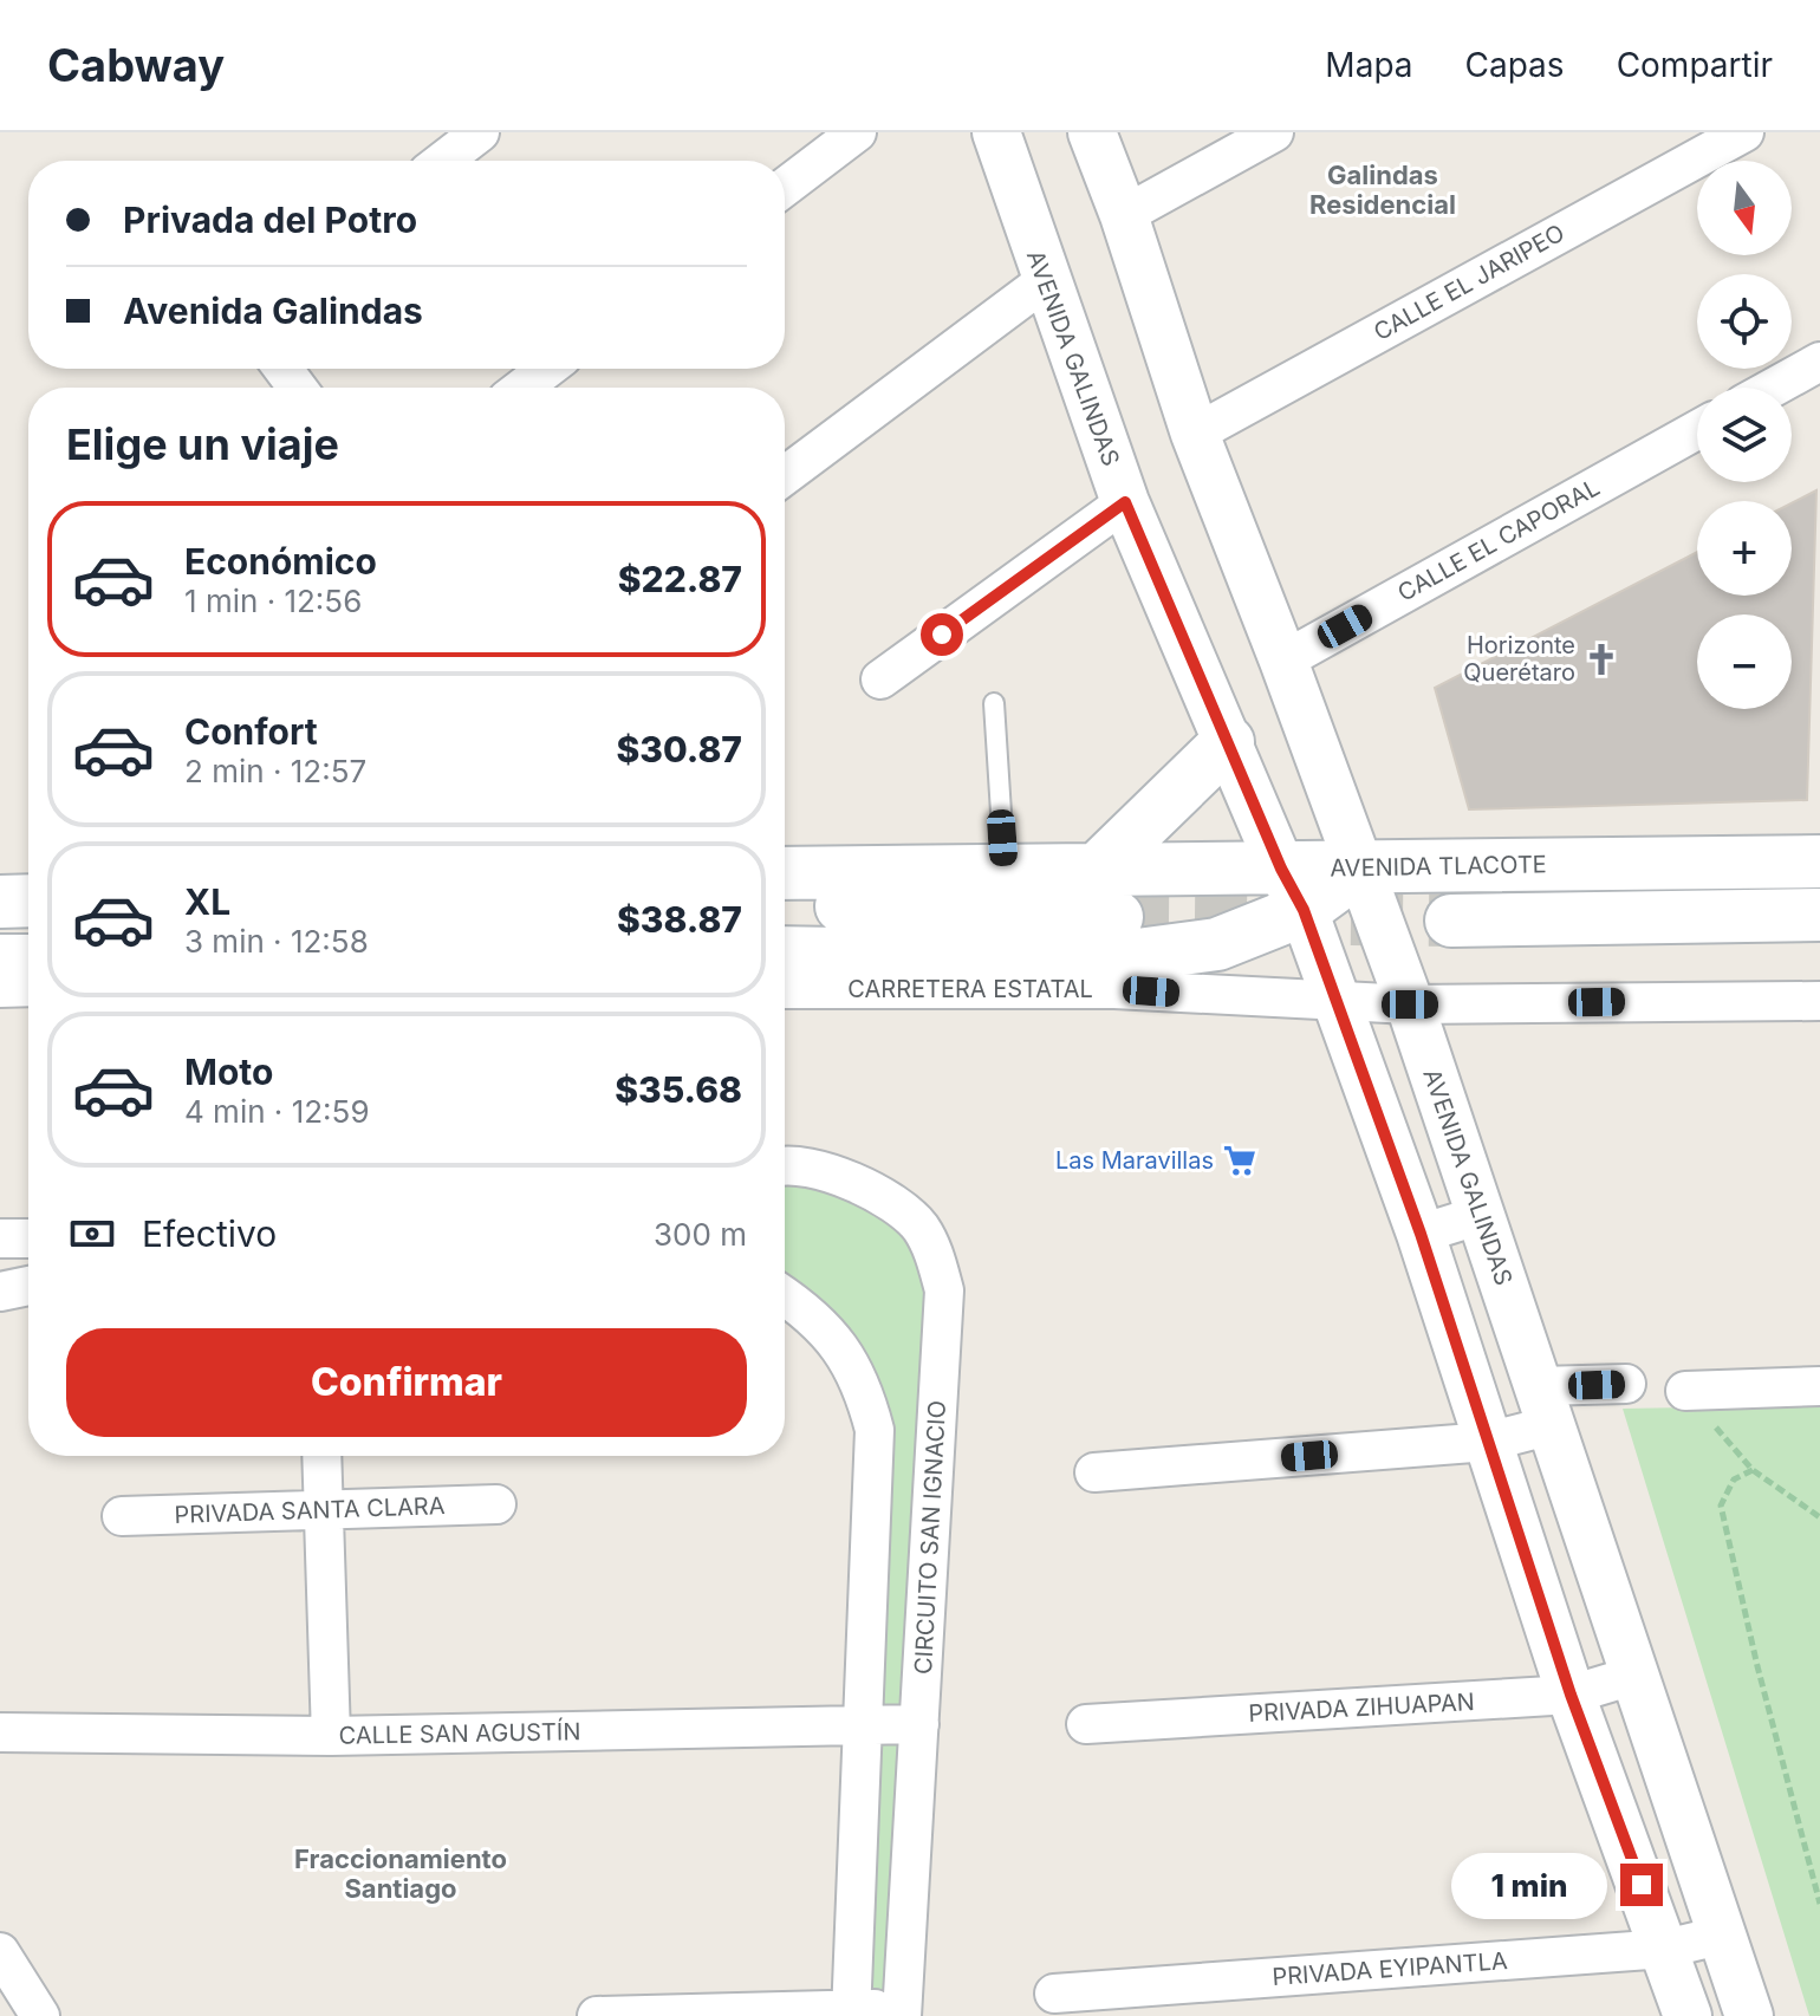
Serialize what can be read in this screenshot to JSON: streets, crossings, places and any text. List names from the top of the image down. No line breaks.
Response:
{"streets":{"main road":["AVENIDA TLACOTE"],"street":["CALLE EL JARIPEO","AVENIDA GALINDAS","CALLE EL CAPORAL","CARRETERA ESTATAL","PRIVADA SANTA CLARA","CIRCUITO SAN IGNACIO","PRIVADA ZIHUAPAN","CALLE SAN AGUSTÍN","PRIVADA EYIPANTLA"]},"crossings":[["CALLE EL JARIPEO","AVENIDA GALINDAS"],["AVENIDA GALINDAS","CALLE EL CAPORAL"],["AVENIDA GALINDAS","AVENIDA TLACOTE"],["AVENIDA GALINDAS","CARRETERA ESTATAL"],["AVENIDA GALINDAS","PRIVADA ZIHUAPAN"],["AVENIDA GALINDAS","PRIVADA EYIPANTLA"],["CIRCUITO SAN IGNACIO","CALLE SAN AGUSTÍN"]],"districts":["Galindas Residencial","Fraccionamiento Santiago"],"places":{"church":["Horizonte Querétaro"],"supermarket":["Las Maravillas"]},"north":"bottom","page":{"header":"Cabway","nav":["Mapa","Capas","Compartir"],"map_buttons":["+","−"],"banner":["Privada del Potro","Avenida Galindas"],"heading":"Elige un viaje","list":[{"name":"Económico","note":"1 min · 12:56","value":"$22.87"},{"name":"Confort","note":"2 min · 12:57","value":"$30.87"},{"name":"XL","note":"3 min · 12:58","value":"$38.87"},{"name":"Moto","note":"4 min · 12:59","value":"$35.68"}],"pay":["Efectivo","300 m"],"buttons":"Confirmar","bubble":"1 min"}}
